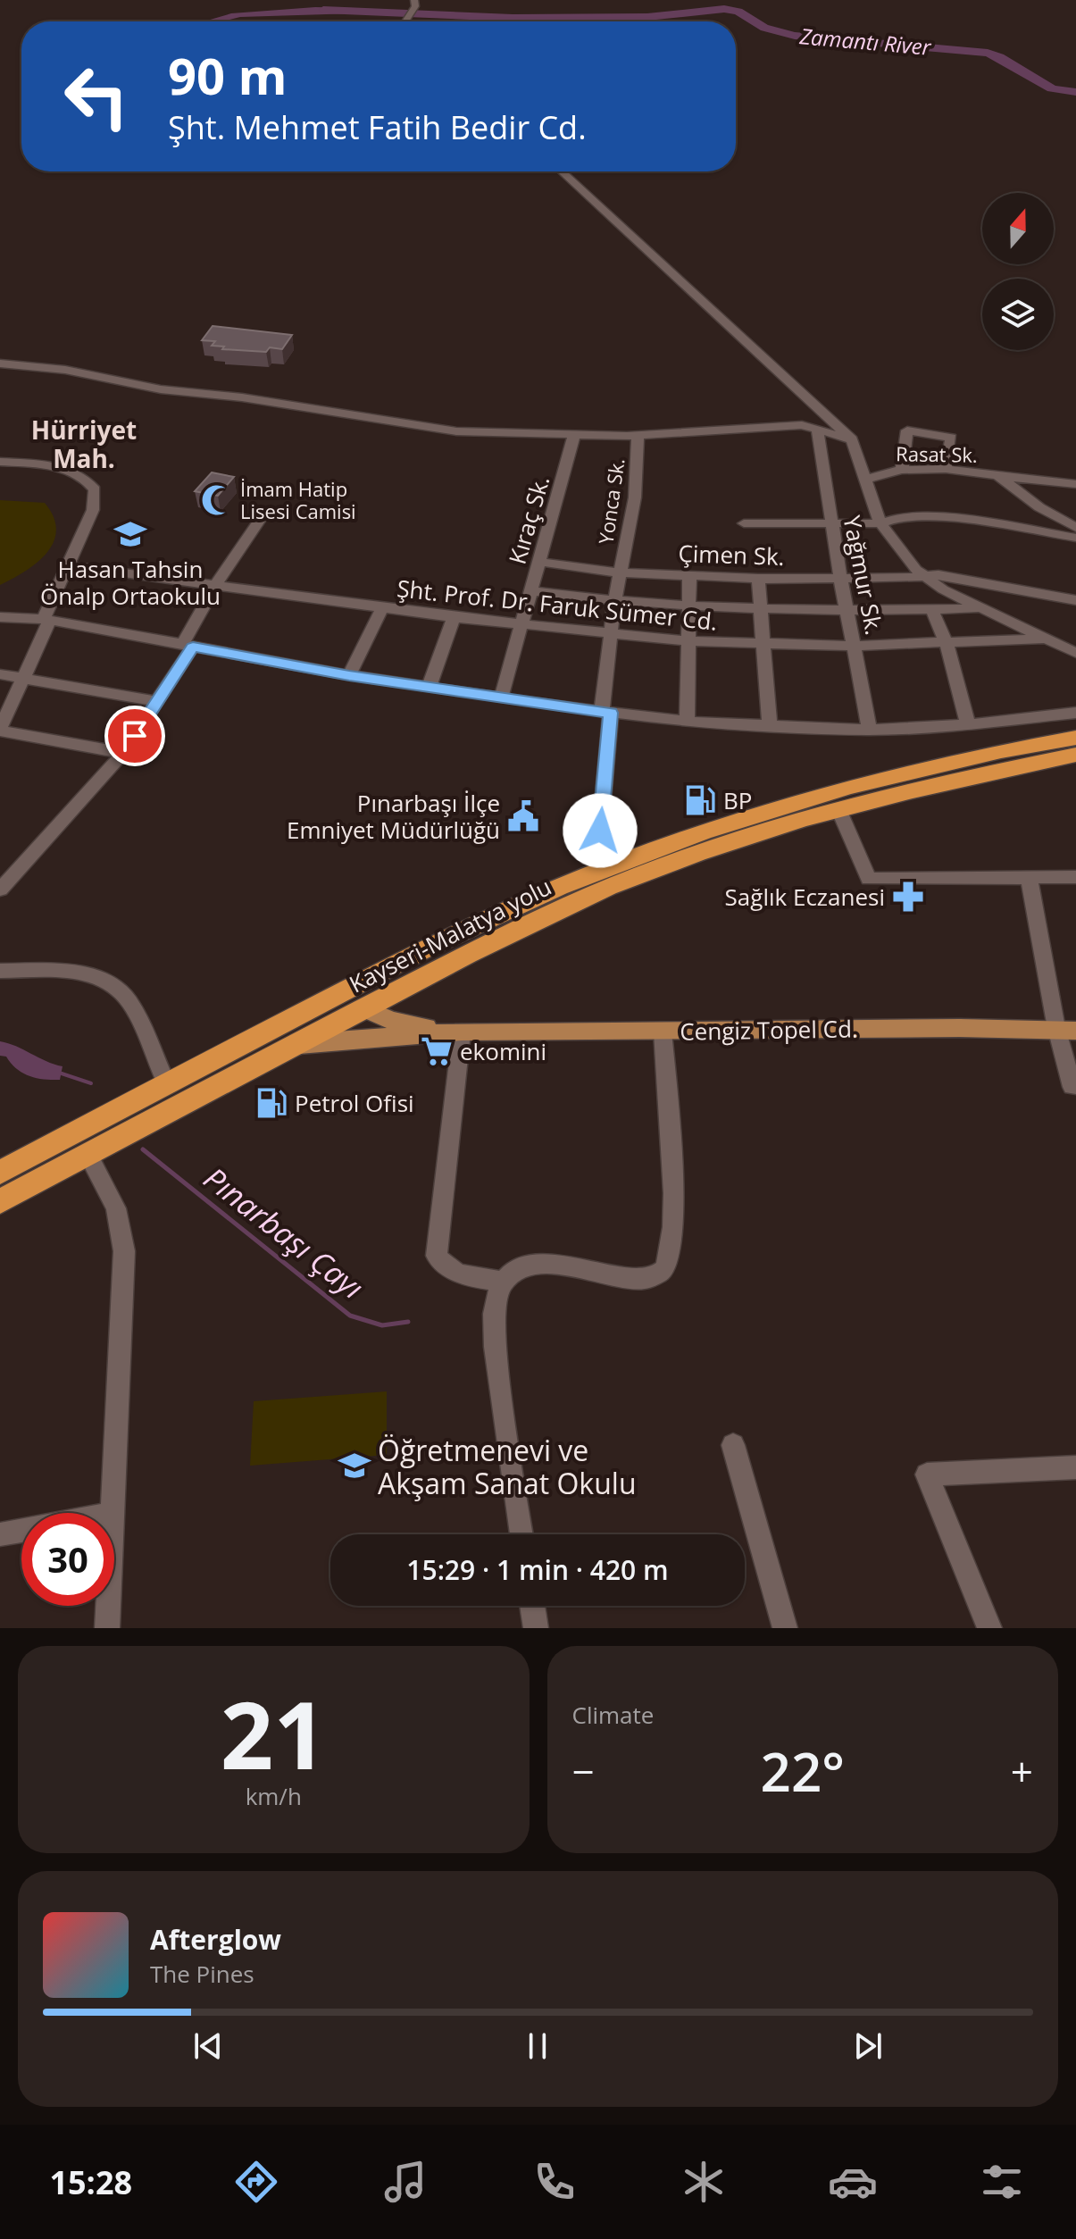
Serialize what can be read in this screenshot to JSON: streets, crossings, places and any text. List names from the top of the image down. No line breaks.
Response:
{"streets":{"highway":["Kayseri-Malatya yolu"],"main road":["Cengiz Topel Cd."],"street":["Rasat Sk.","Yonca Sk.","Kıraç Sk.","Çimen Sk.","Yağmur Sk.","Şht. Prof. Dr. Faruk Sümer Cd."]},"crossings":[["Yonca Sk.","Çimen Sk."],["Yonca Sk.","Şht. Prof. Dr. Faruk Sümer Cd."],["Yonca Sk.","Kayseri-Malatya yolu"],["Kıraç Sk.","Çimen Sk."],["Kıraç Sk.","Şht. Prof. Dr. Faruk Sümer Cd."],["Çimen Sk.","Yağmur Sk."],["Yağmur Sk.","Şht. Prof. Dr. Faruk Sümer Cd."]],"districts":["Hürriyet Mah."],"water":["Zamantı River","Pınarbaşı Çayı"],"places":{"mosque":["İmam Hatip Lisesi Camisi"],"school or university":["Hasan Tahsin Önalp Ortaokulu","Öğretmenevi ve Akşam Sanat Okulu"],"fuel station":["BP","Petrol Ofisi"],"public building":["Pınarbaşı İlçe Emniyet Müdürlüğü"],"pharmacy":["Sağlık Eczanesi"],"supermarket":["ekomini"]},"north":"top","page":{"turn":["90 m","Şht. Mehmet Fatih Bedir Cd."],"limit":"30","trip":"15:29 · 1 min · 420 m","tile":[["21","km/h"],"Climate"],"heat":["−","22°","+"],"song":["Afterglow","The Pines"],"tabs":"15:28"}}
